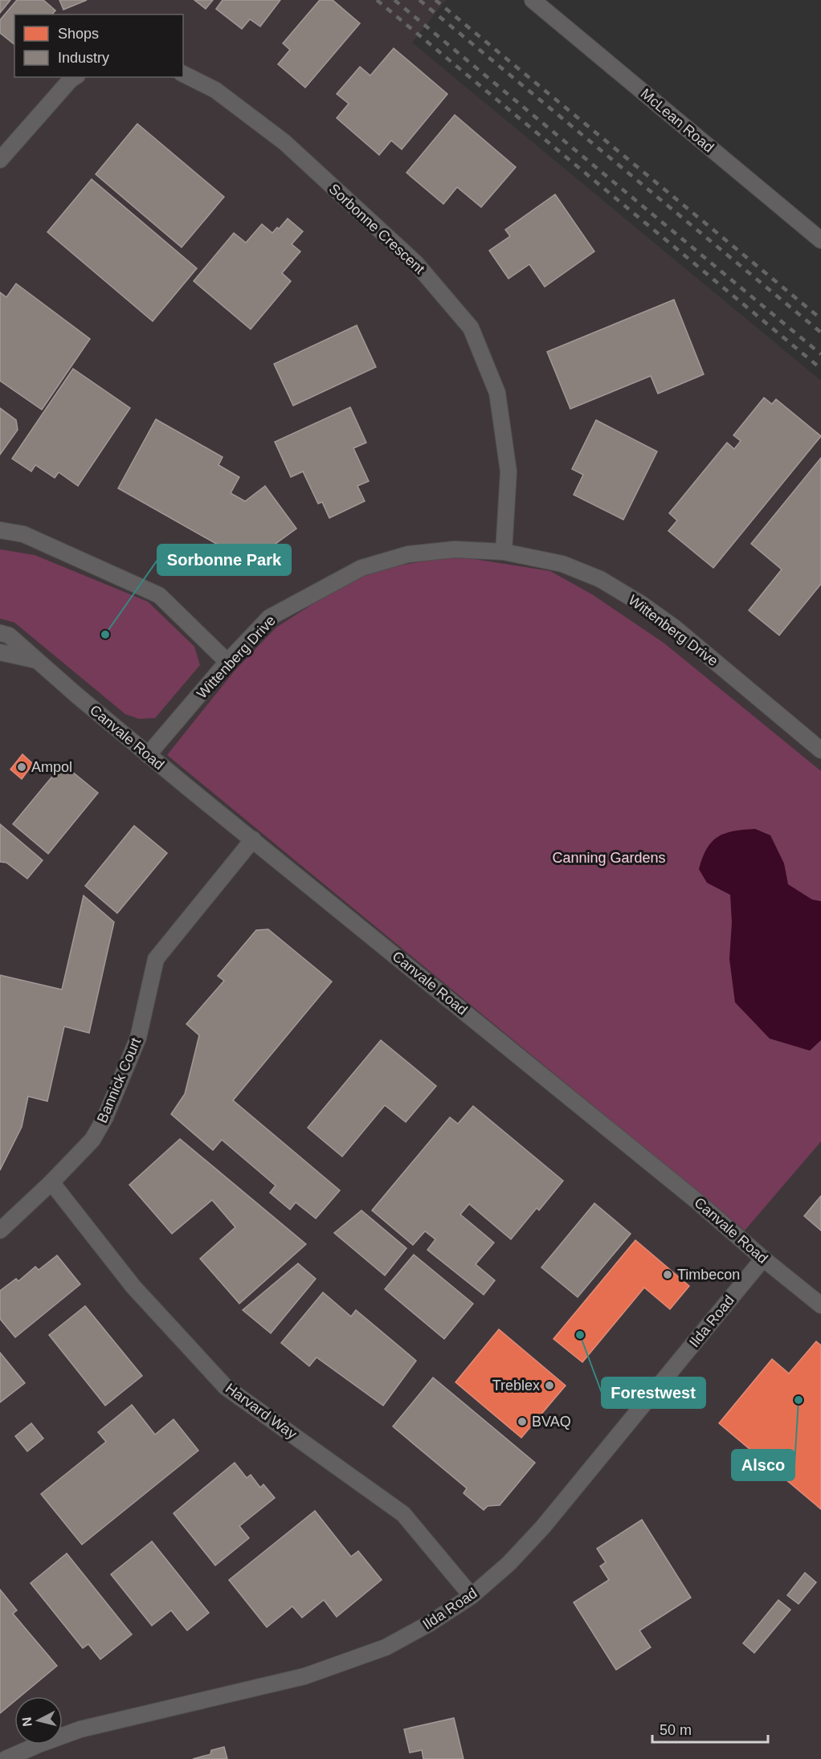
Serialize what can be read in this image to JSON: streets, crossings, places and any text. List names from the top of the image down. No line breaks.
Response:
{"streets":{"street":["McLean Road","Sorbonne Crescent","Wittenberg Drive","Canvale Road","Bannick Court","Ilda Road","Harvard Way"]},"crossings":[["Sorbonne Crescent","Wittenberg Drive"],["Wittenberg Drive","Canvale Road"],["Canvale Road","Bannick Court"],["Canvale Road","Ilda Road"],["Bannick Court","Harvard Way"],["Ilda Road","Harvard Way"]],"parks":["Canning Gardens"],"places":["Sorbonne Park","Ampol","Timbecon","Forestwest","Treblex","Alsco","BVAQ"],"legend":["Shops","Industry"],"scale_bar":"50 m","north":"left"}
